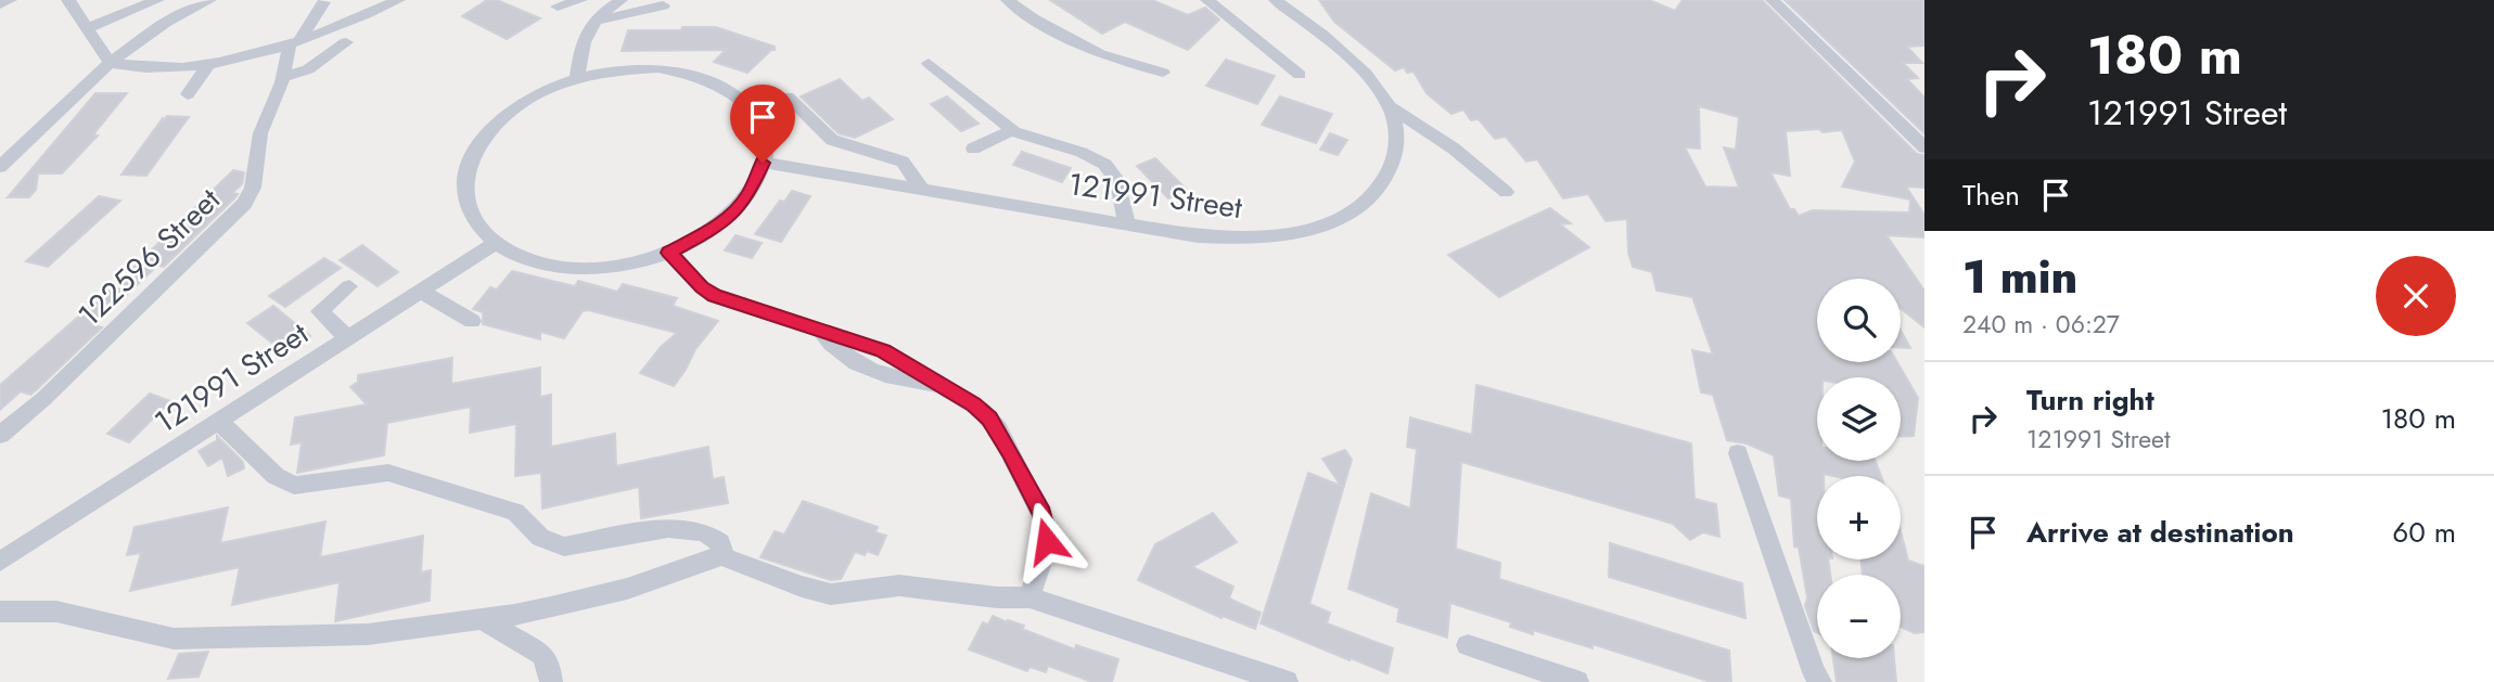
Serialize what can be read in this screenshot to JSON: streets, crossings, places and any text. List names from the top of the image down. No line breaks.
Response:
{"streets":{"street":["121991 Street","122596 Street"]},"page":{"turn":["180 m","121991 Street"],"then":"Then","heading":["1 min","240 m · 06:27"],"map_buttons":["+","−"],"list":[{"name":"Turn right","note":"121991 Street","value":"180 m"},{"name":"Arrive at destination","value":"60 m"}]}}
